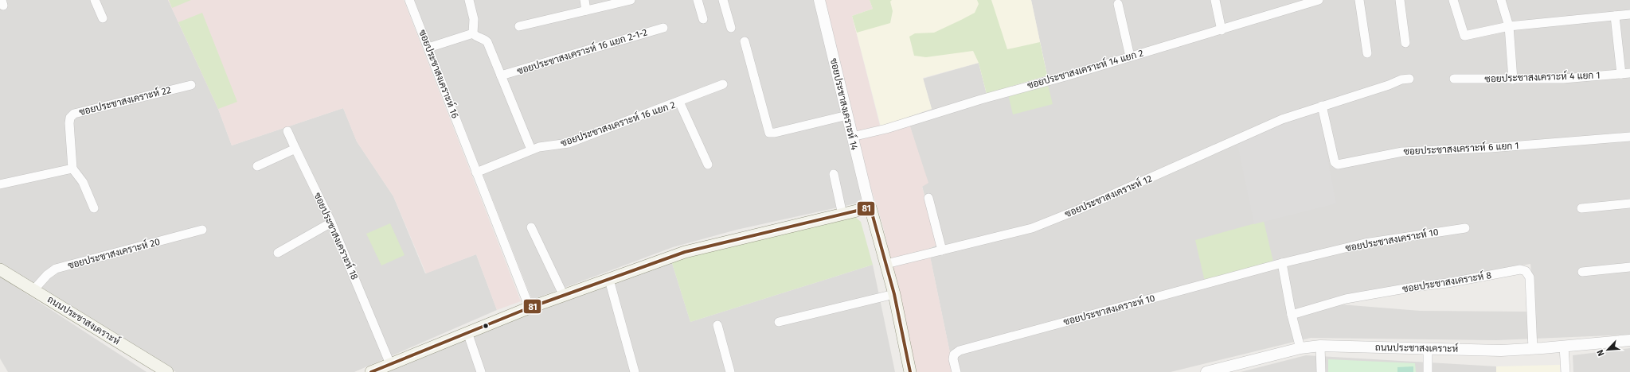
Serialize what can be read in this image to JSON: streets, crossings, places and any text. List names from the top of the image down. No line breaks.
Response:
{"streets":{"main road":["ถนนประชาสงเคราะห์"],"street":["ซอยประชาสงเคราะห์ 16 แยก 2-1-2","ซอยประชาสงเคราะห์ 14 แยก 2","ซอยประชาสงเคราะห์ 16","ซอยประชาสงเคราะห์ 4 แยก 1","ซอยประชาสงเคราะห์ 22","ซอยประชาสงเคราะห์ 14","ซอยประชาสงเคราะห์ 16 แยก 2","ซอยประชาสงเคราะห์ 6 แยก 1","ซอยประชาสงเคราะห์ 12","ซอยประชาสงเคราะห์ 18","ซอยประชาสงเคราะห์ 10","ซอยประชาสงเคราะห์ 20","ซอยประชาสงเคราะห์ 8"]},"crossings":[["ซอยประชาสงเคราะห์ 14 แยก 2","ซอยประชาสงเคราะห์ 14"],["ซอยประชาสงเคราะห์ 16","ซอยประชาสงเคราะห์ 16 แยก 2"],["ซอยประชาสงเคราะห์ 6 แยก 1","ซอยประชาสงเคราะห์ 12"],["ซอยประชาสงเคราะห์ 20","ถนนประชาสงเคราะห์"],["ซอยประชาสงเคราะห์ 8","ถนนประชาสงเคราะห์"]],"lines":["transit line 81"],"north":"bottom left"}
